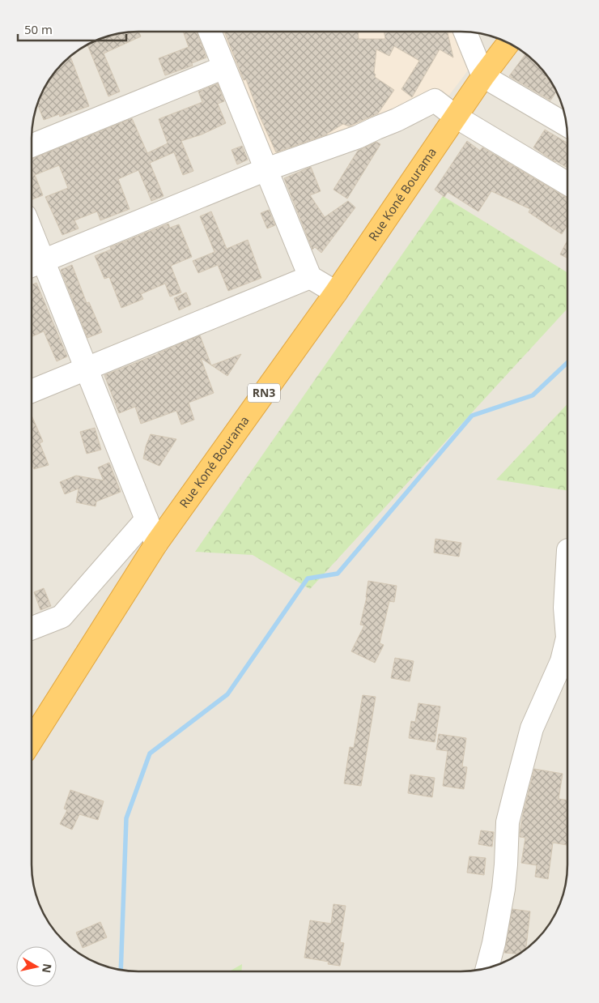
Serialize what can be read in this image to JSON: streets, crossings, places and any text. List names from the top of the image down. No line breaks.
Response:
{"streets":{"highway":["Rue Koné Bourama","RN3"]},"scale_bar":"50 m","north":"right"}
